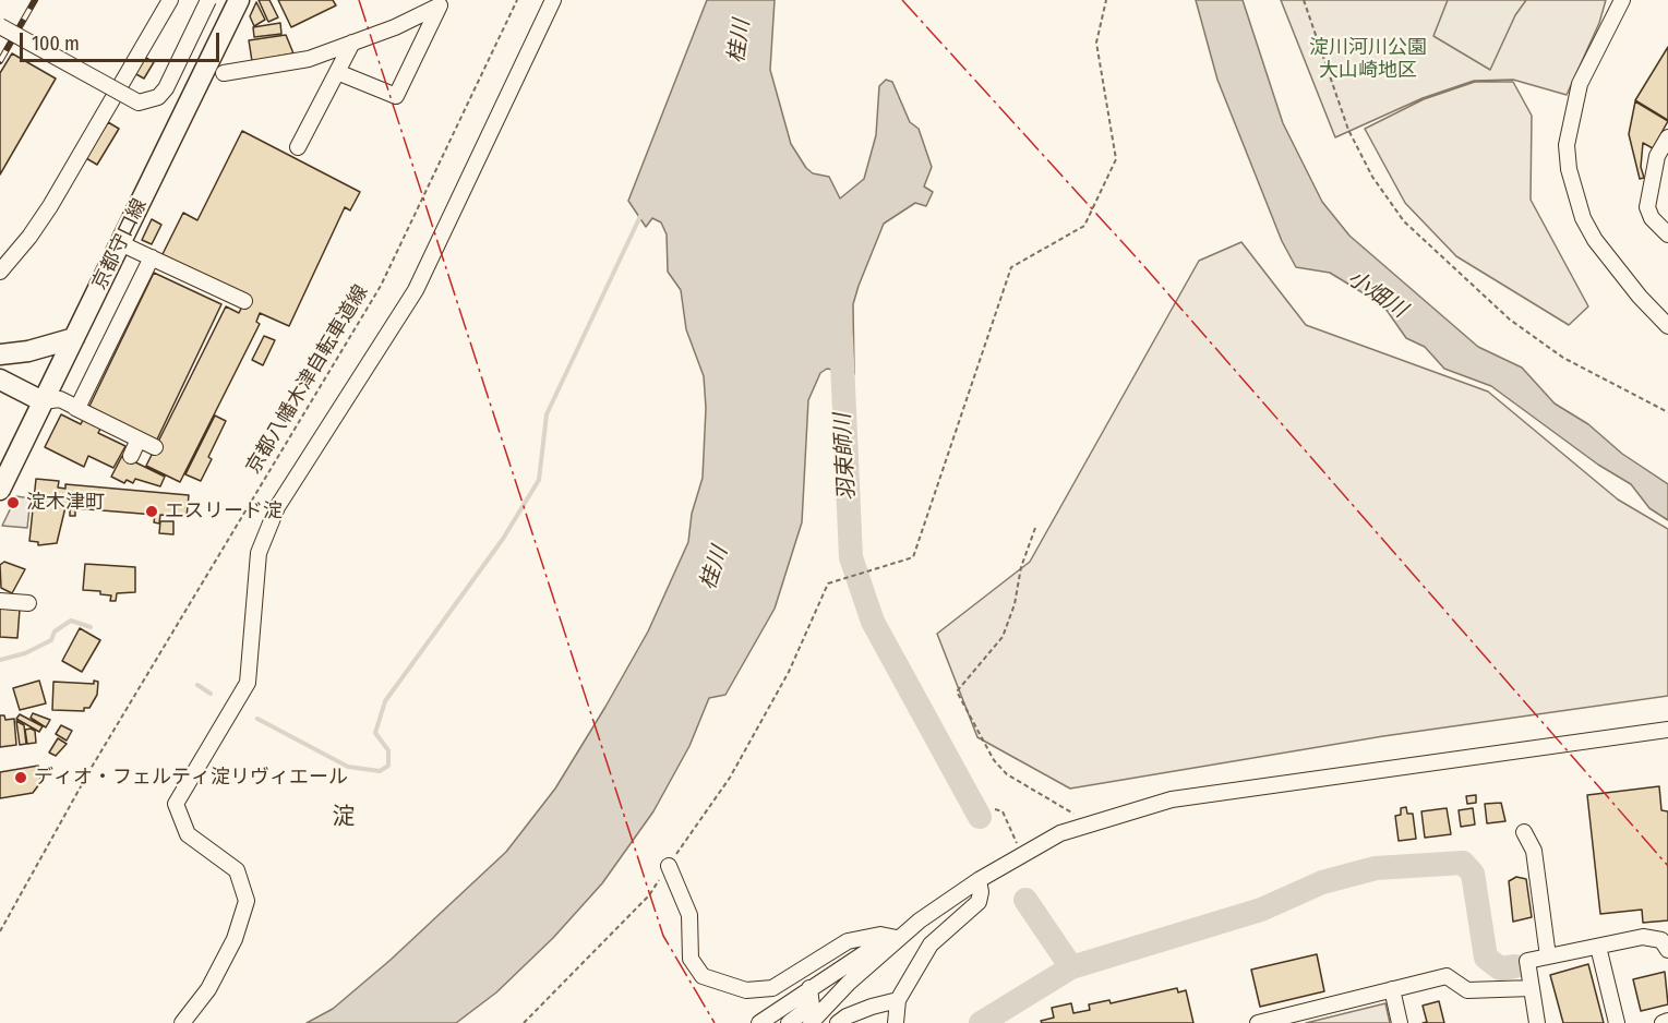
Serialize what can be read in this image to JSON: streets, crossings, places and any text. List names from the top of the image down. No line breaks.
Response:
{"streets":{"main road":["京都守口線"],"path":["京都八幡木津自転車道線"]},"districts":["淀"],"water":["桂川","小畑川","羽束師川"],"parks":["淀川河川公園 大山崎地区"],"places":["淀木津町","エスリード淀","ディオ・フェルティ淀リヴィエール"],"scale_bar":"100 m"}
